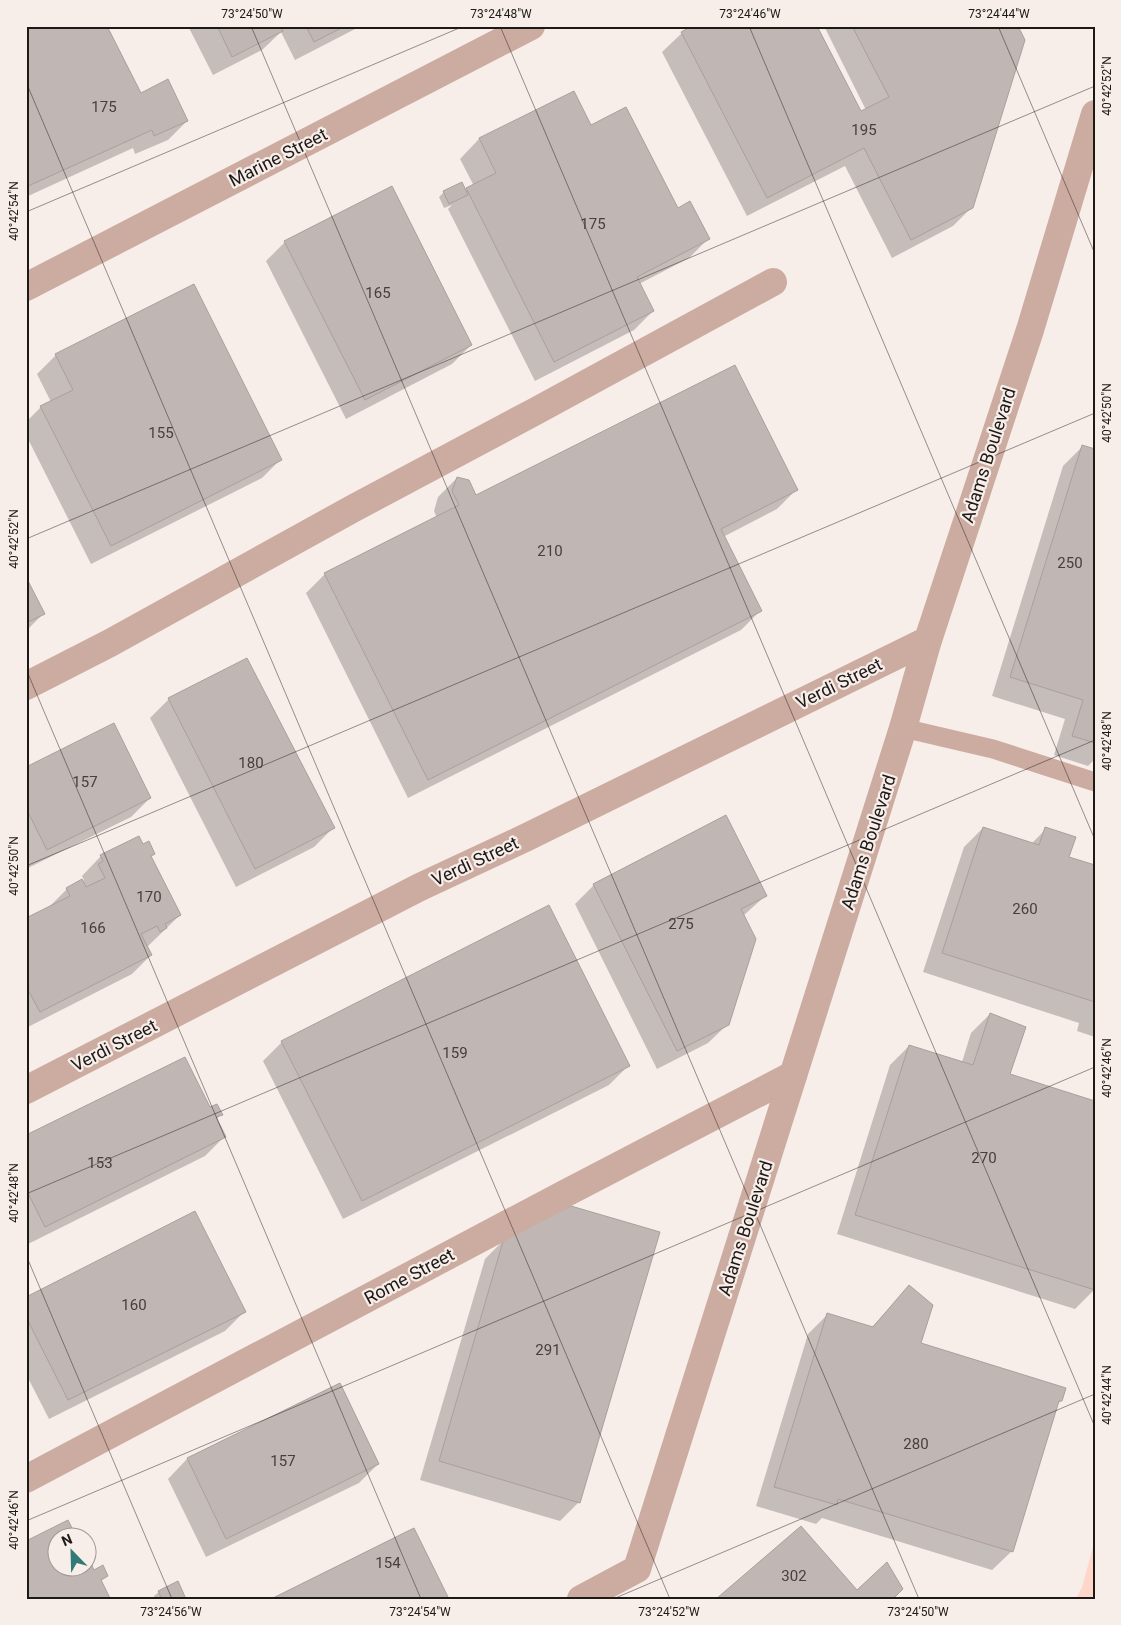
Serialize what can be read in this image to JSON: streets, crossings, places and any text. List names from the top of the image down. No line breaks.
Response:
{"streets":{"street":["Marine Street","Adams Boulevard","Verdi Street","Rome Street"]},"crossings":[["Adams Boulevard","Verdi Street"],["Adams Boulevard","Rome Street"]],"house_numbers":["175","195","175","165","155","210","250","180","157","170","260","275","166","159","270","153","160","291","280","157","154","302"],"north":"top left","coordinates":["73°24'50\"W","73°24'48\"W","73°24'46\"W","73°24'44\"W","40°42'52\"N","40°42'54\"N","40°42'50\"N","40°42'48\"N","40°42'46\"N","40°42'44\"N","73°24'56\"W","73°24'54\"W","73°24'52\"W"]}
